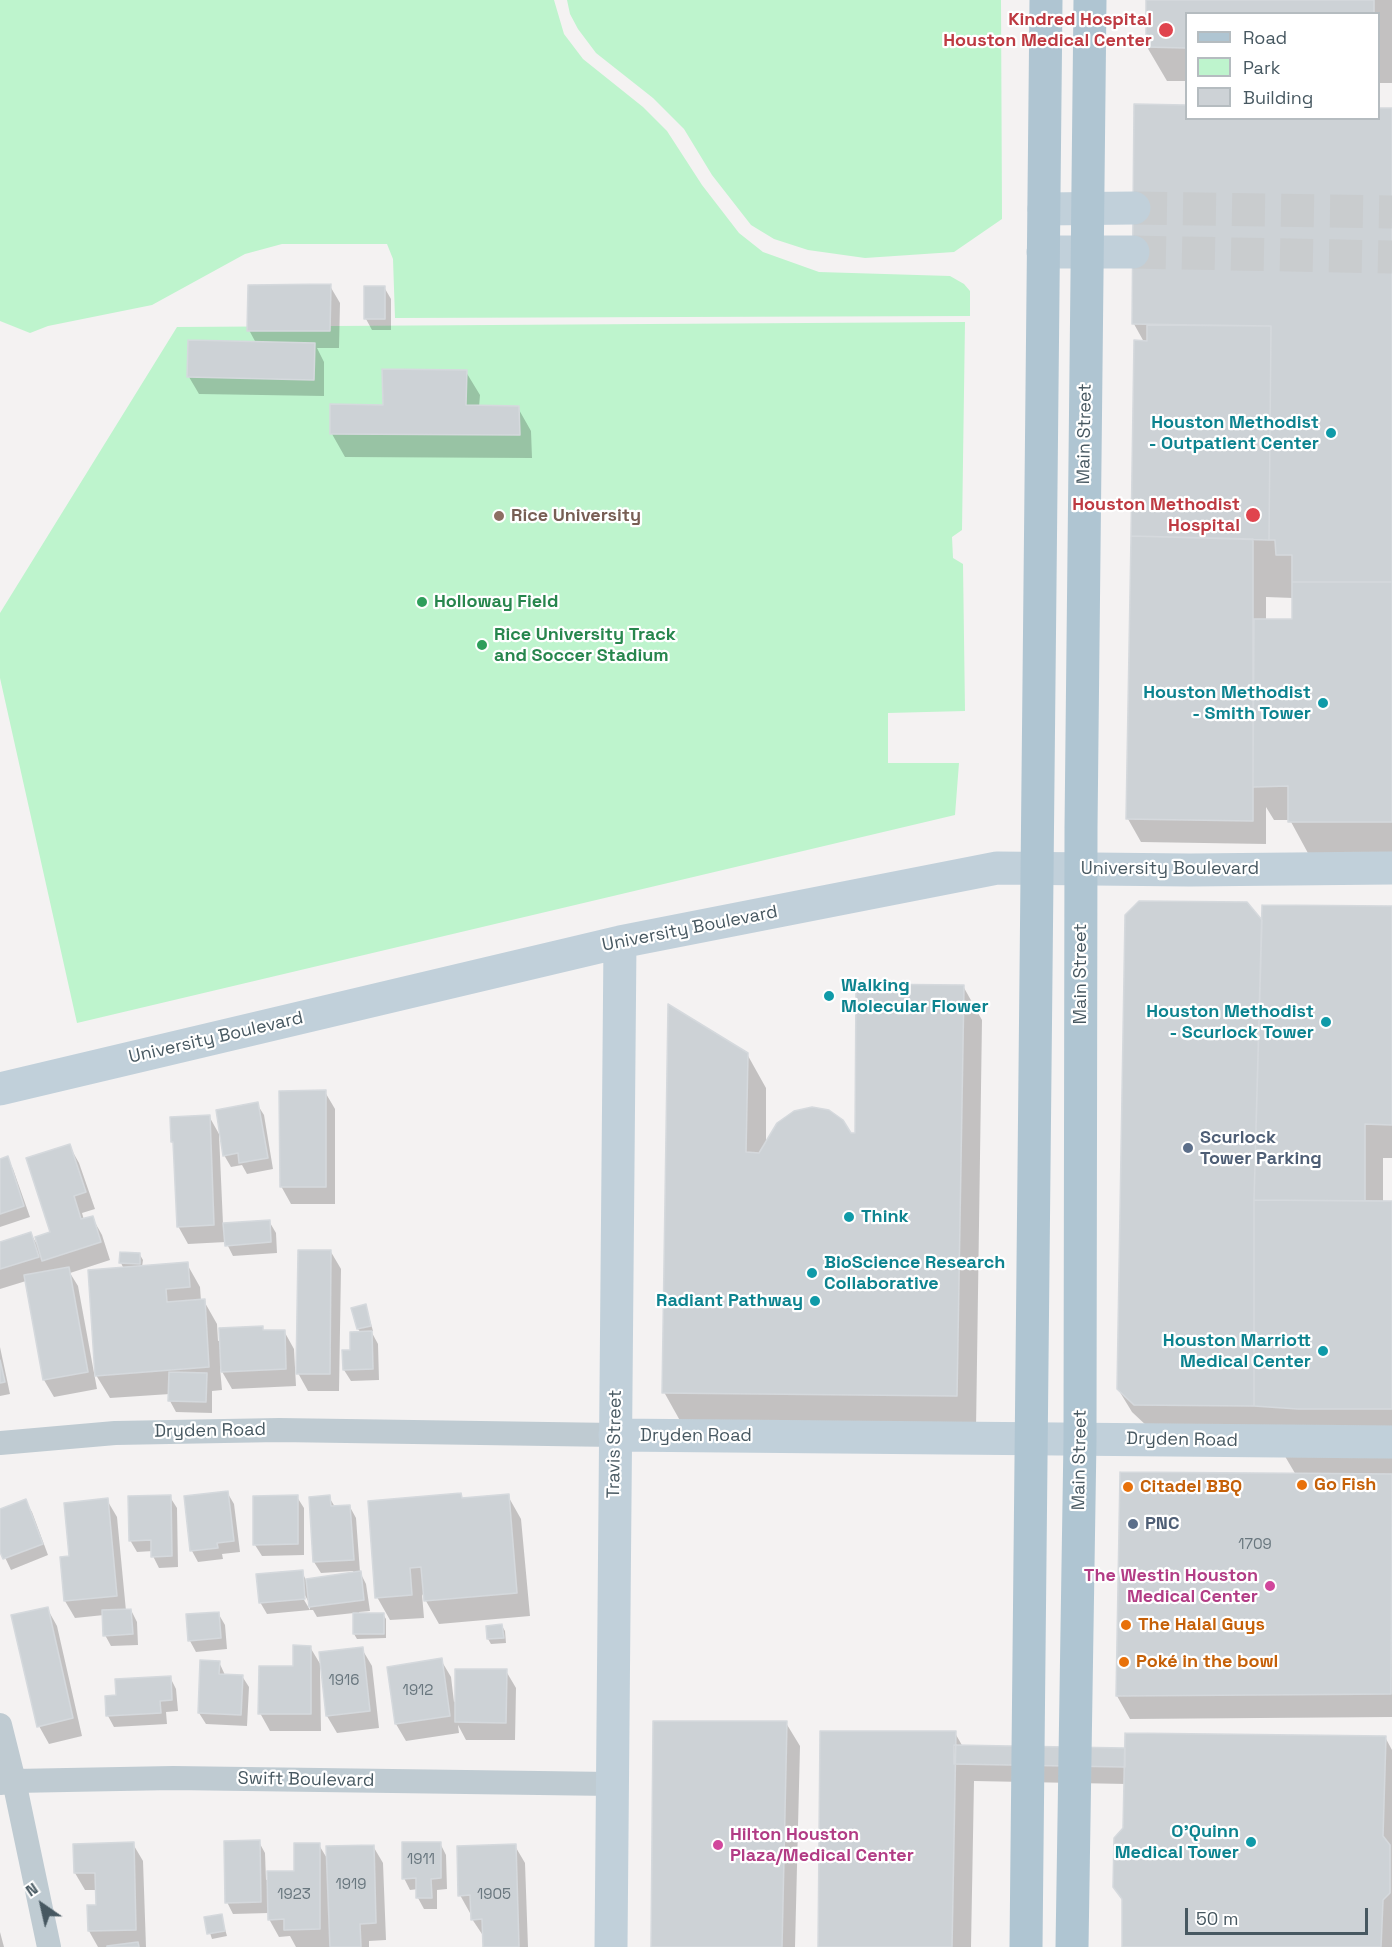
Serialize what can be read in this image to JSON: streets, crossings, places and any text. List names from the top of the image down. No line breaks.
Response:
{"streets":{"main road":["Main Street"],"street":["University Boulevard","Dryden Road","Travis Street","Swift Boulevard"]},"crossings":[["Main Street","University Boulevard"],["Main Street","Dryden Road"],["University Boulevard","Travis Street"],["Dryden Road","Travis Street"],["Travis Street","Swift Boulevard"]],"places":["Kindred Hospital Houston Medical Center","Houston Methodist - Outpatient Center","Houston Methodist Hospital","Rice University","Holloway Field","Rice University Track and Soccer Stadium","Houston Methodist - Smith Tower","Walking Molecular Flower","Houston Methodist - Scurlock Tower","Scurlock Tower Parking","Think","BioScience Research Collaborative","Radiant Pathway","Houston Marriott Medical Center","Go Fish","Citadel BBQ","PNC","The Westin Houston Medical Center","The Halal Guys","Poké in the bowl","O'Quinn Medical Tower","Hilton Houston Plaza/Medical Center"],"house_numbers":["1709","1916","1912","1911","1919","1923","1905"],"legend":["Road","Park","Building"],"scale_bar":"50 m","north":"top left"}
